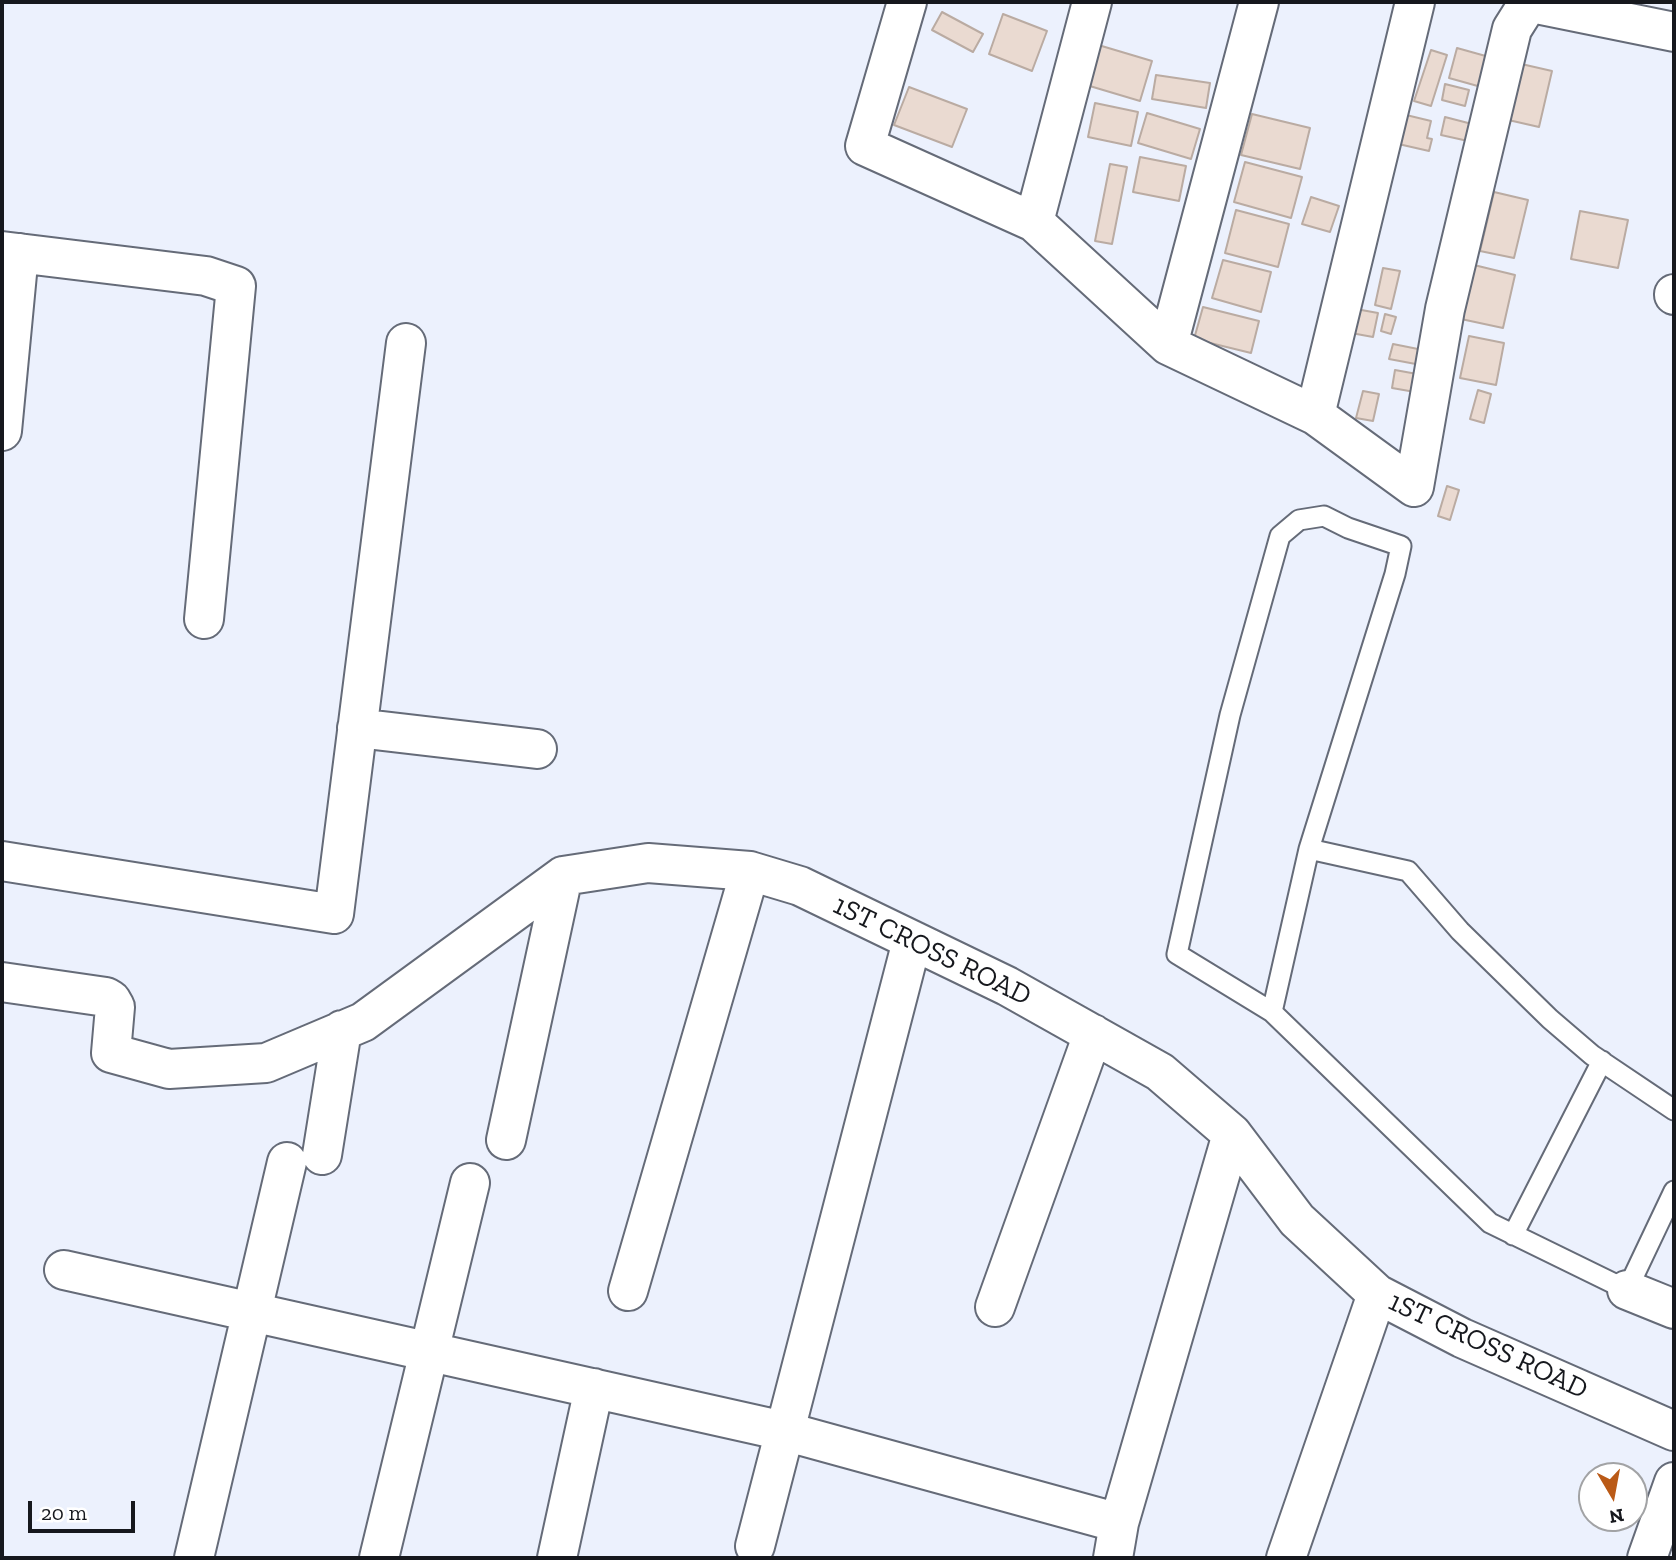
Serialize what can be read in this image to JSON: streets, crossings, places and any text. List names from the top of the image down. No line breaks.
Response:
{"streets":{"street":["1ST CROSS ROAD"]},"scale_bar":"20 m","north":"bottom"}
